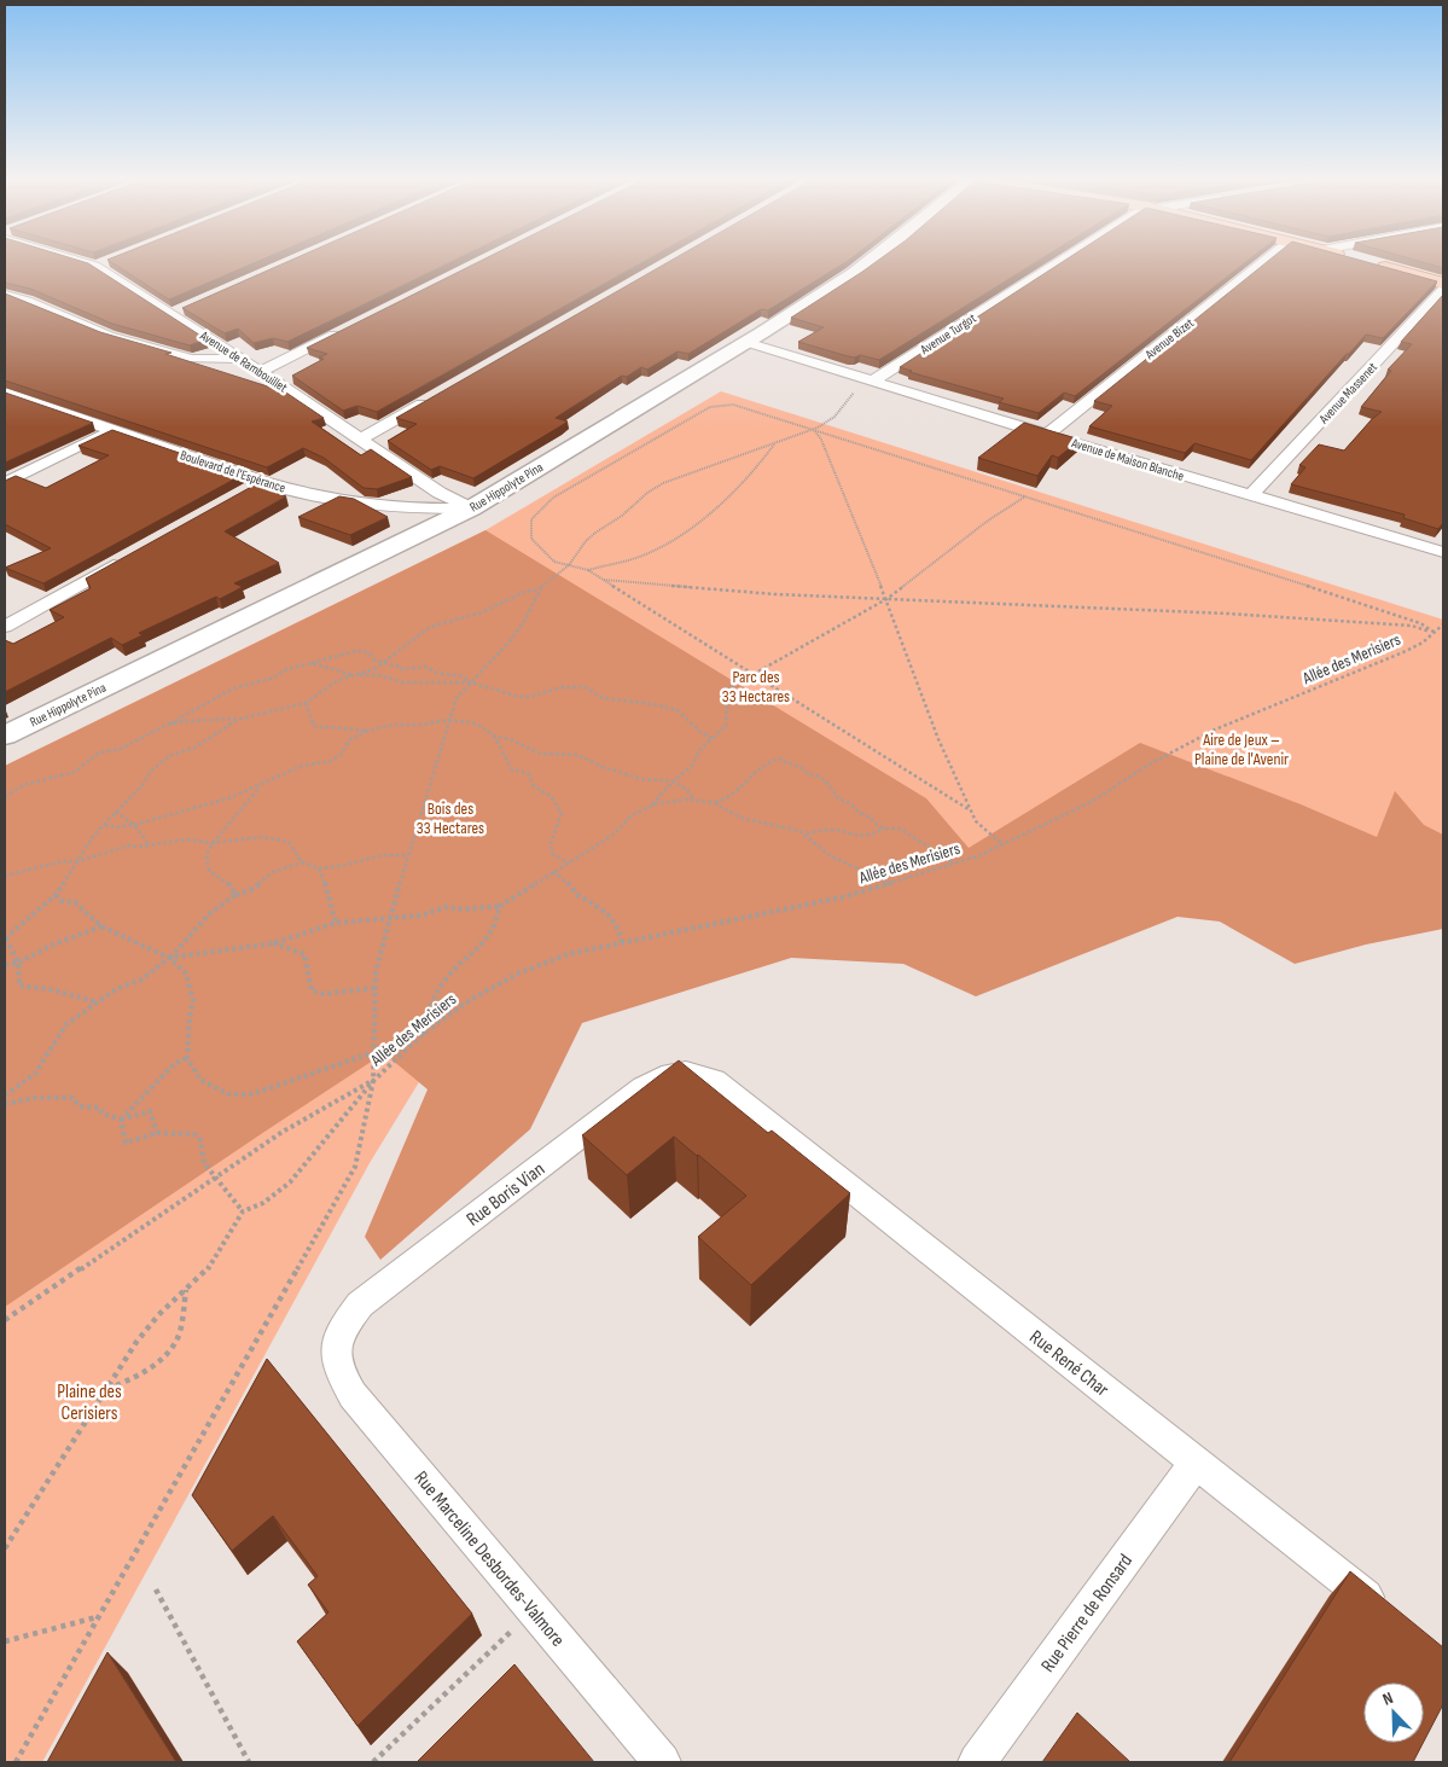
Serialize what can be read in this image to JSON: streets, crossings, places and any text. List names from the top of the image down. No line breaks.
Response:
{"streets":{"main road":["Rue Hippolyte Pina"],"street":["Avenue Turgot","Avenue Bizet","Avenue de Rambouillet","Avenue Massenet","Avenue de Maison Blanche","Boulevard de l'Espérance","Rue Boris Vian","Rue René Char","Rue Marceline Desbordes-Valmore","Rue Pierre de Ronsard"],"path":["Allée des Merisiers"]},"crossings":[["Avenue Turgot","Avenue de Maison Blanche"],["Avenue Bizet","Avenue de Maison Blanche"],["Avenue de Rambouillet","Boulevard de l'Espérance"],["Avenue de Rambouillet","Rue Hippolyte Pina"],["Avenue Massenet","Avenue de Maison Blanche"],["Avenue de Maison Blanche","Rue Hippolyte Pina"],["Boulevard de l'Espérance","Rue Hippolyte Pina"],["Rue Boris Vian","Rue René Char"],["Rue Boris Vian","Rue Marceline Desbordes-Valmore"],["Rue René Char","Rue Pierre de Ronsard"]],"parks":["Parc des 33 Hectares","Aire de Jeux – Plaine de l'Avenir","Bois des 33 Hectares","Plaine des Cerisiers"],"north":"top left"}
